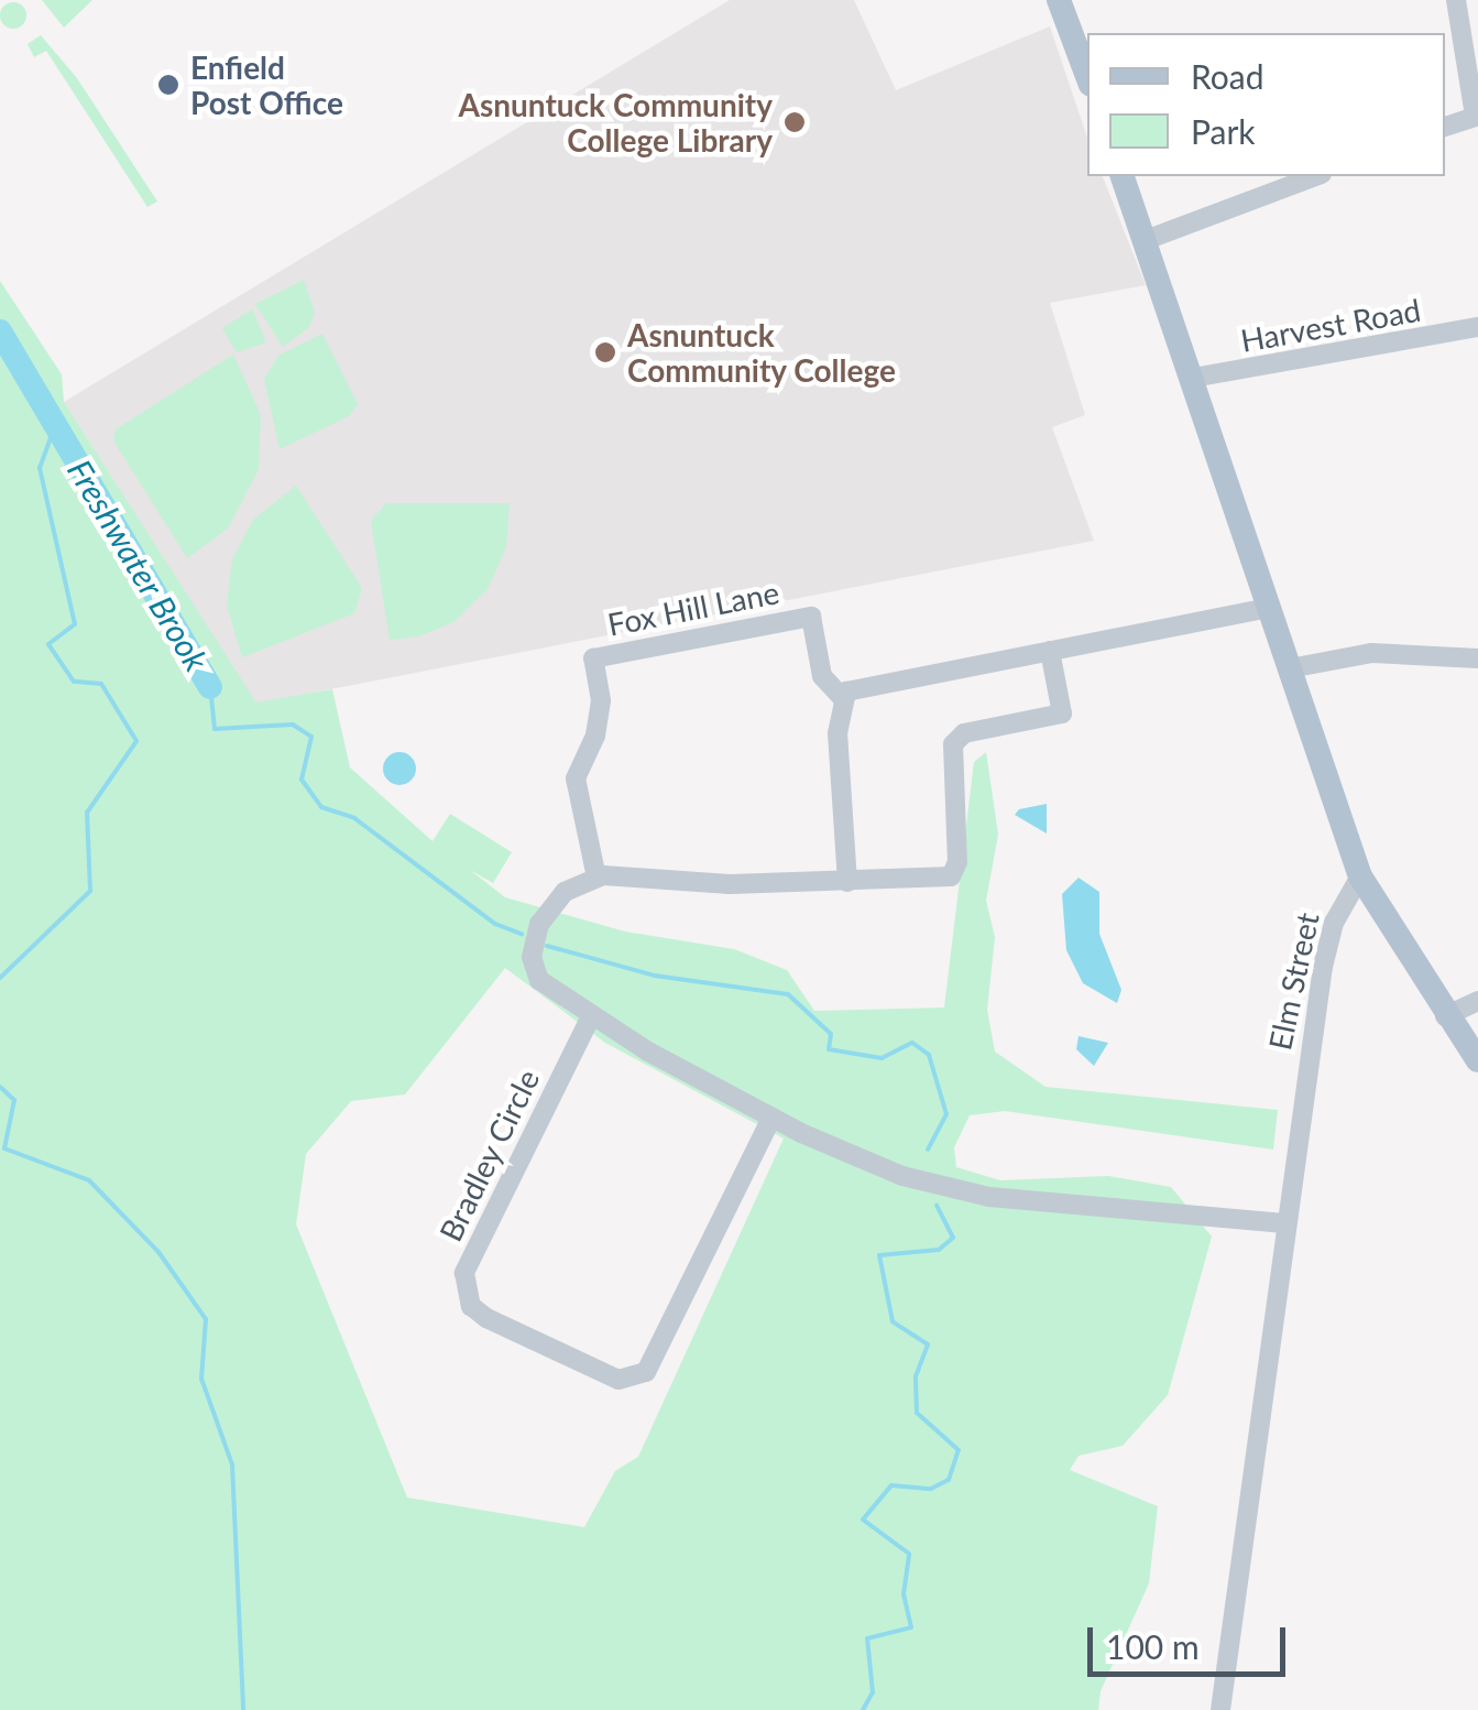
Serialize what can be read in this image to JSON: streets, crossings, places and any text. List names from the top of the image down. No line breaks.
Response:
{"streets":{"street":["Harvest Road","Fox Hill Lane","Elm Street","Bradley Circle"]},"water":["Freshwater Brook"],"places":["Enfield Post Office","Asnuntuck Community College Library","Asnuntuck Community College"],"legend":["Road","Park"],"scale_bar":"100 m"}
